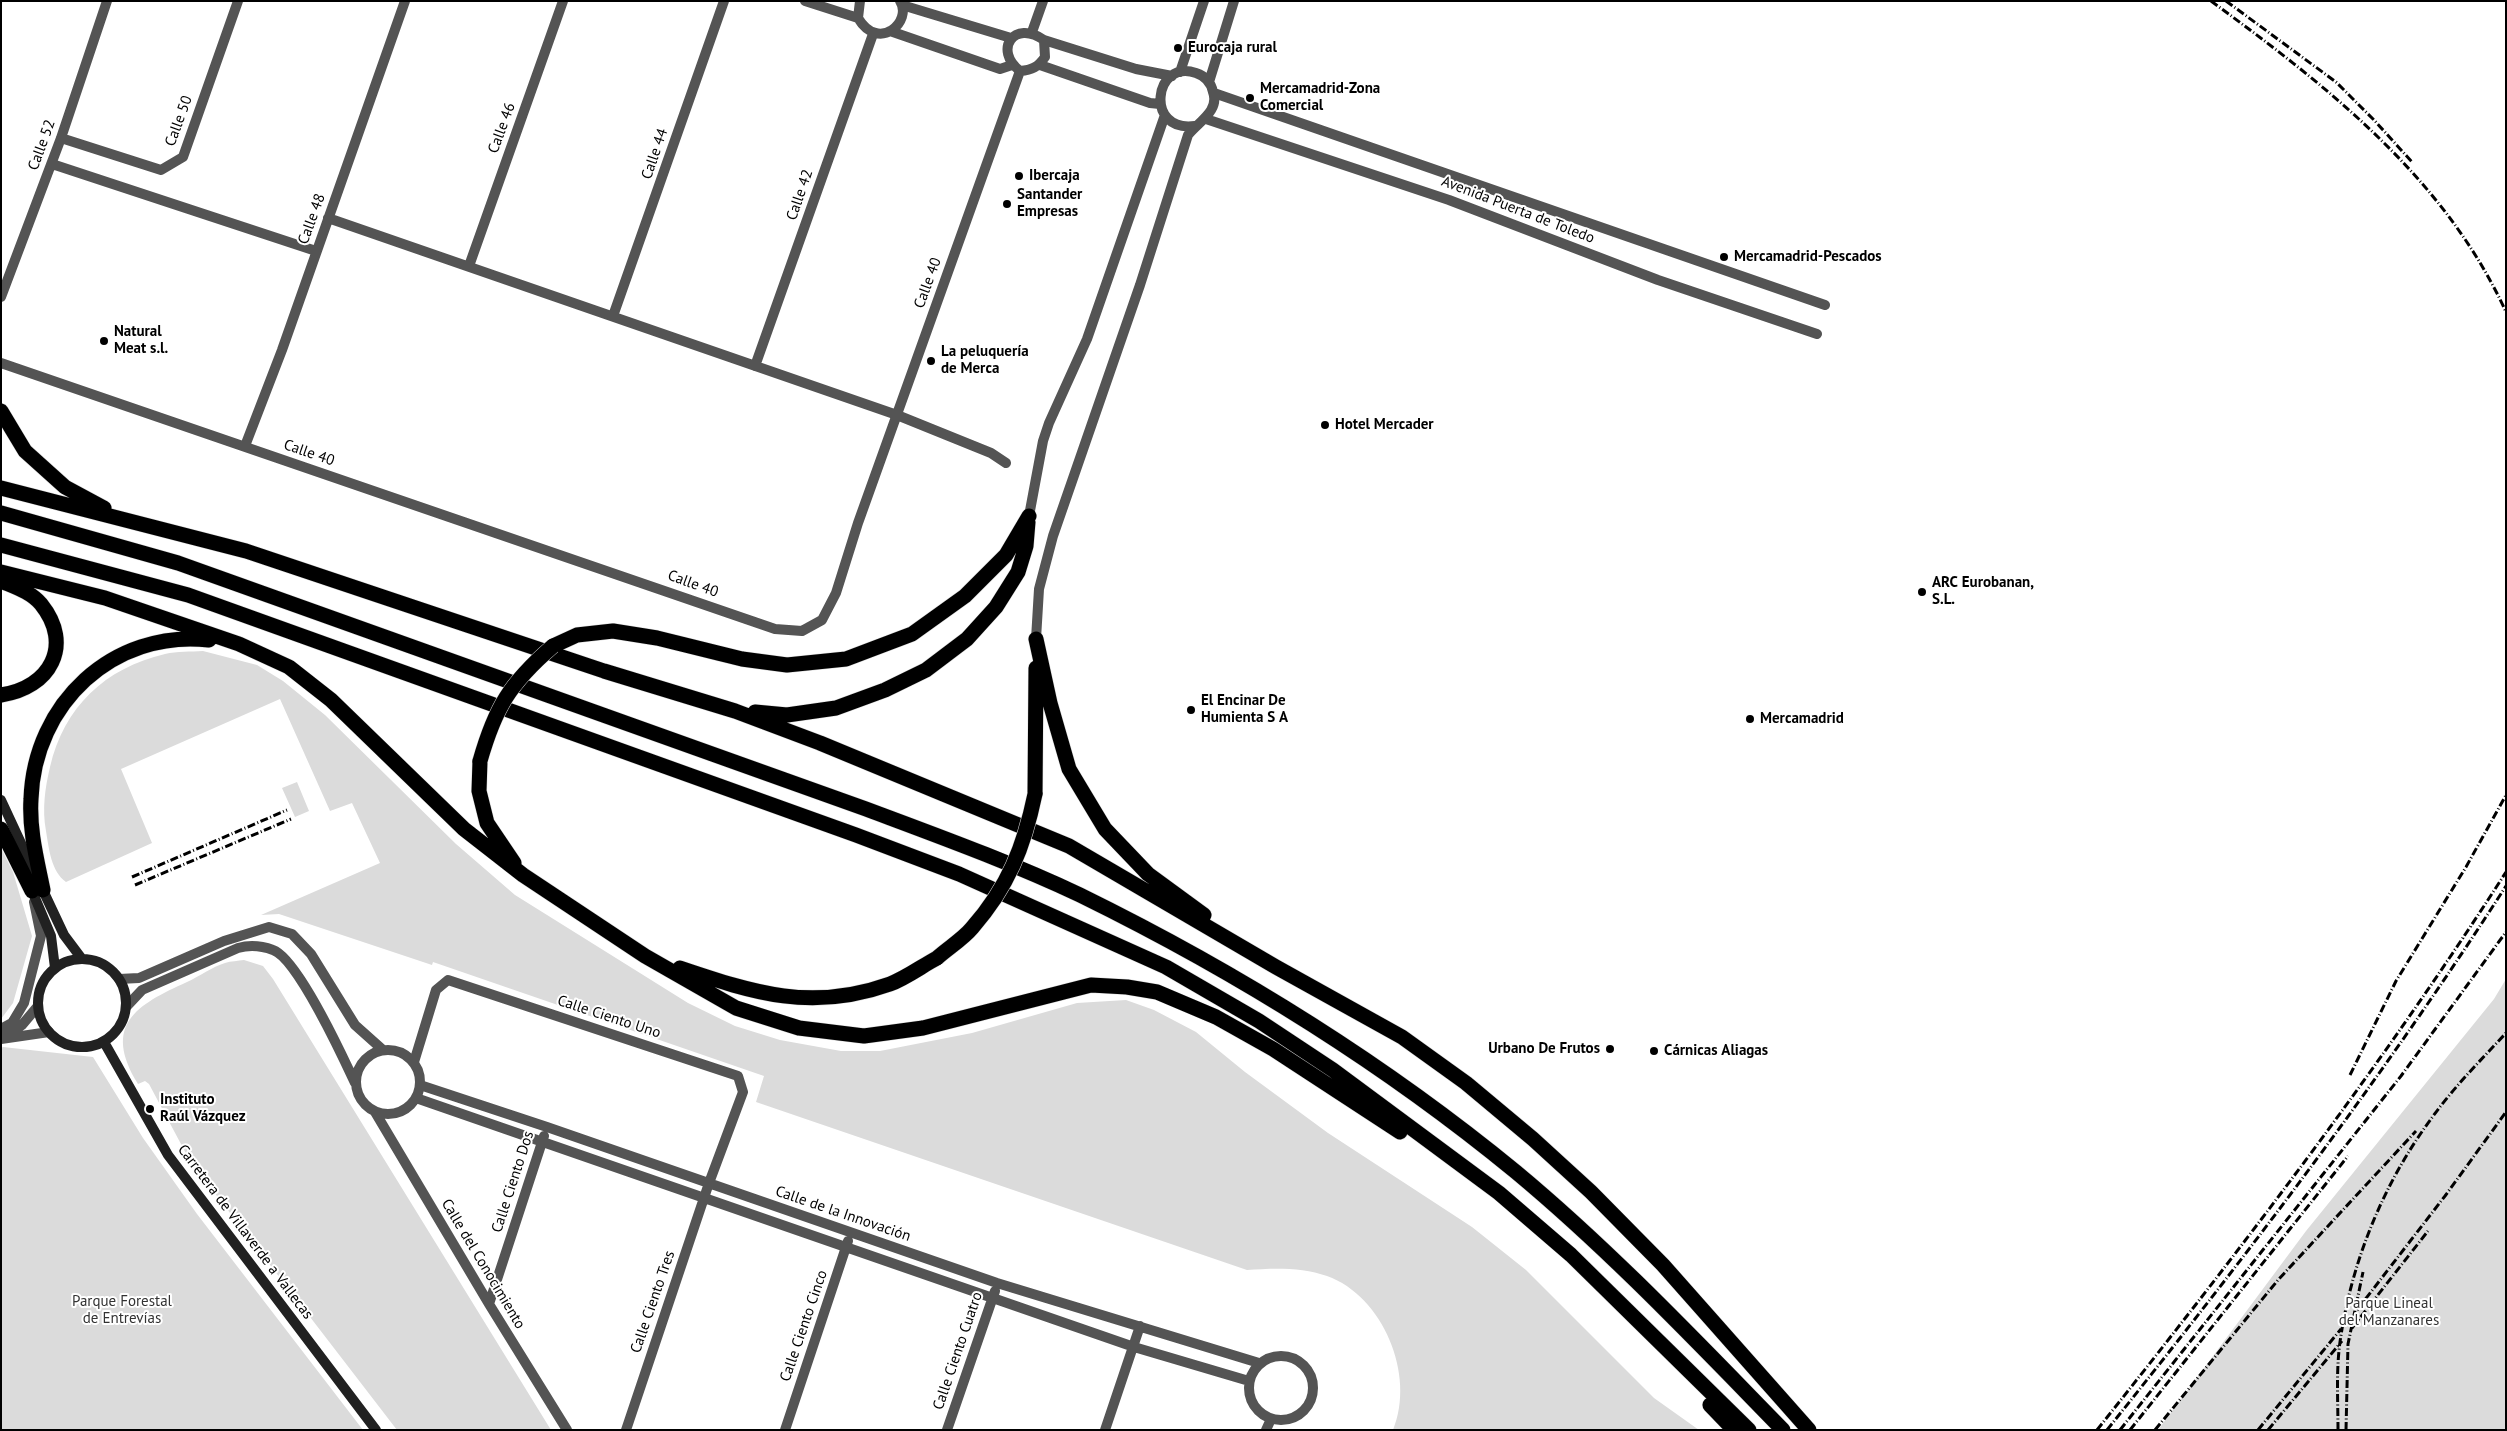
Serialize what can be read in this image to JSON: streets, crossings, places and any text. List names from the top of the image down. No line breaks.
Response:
{"streets":{"main road":["Carretera de Villaverde a Vallecas"],"street":["Calle 50","Calle 46","Calle 52","Calle 44","Calle 42","Avenida Puerta de Toledo","Calle 48","Calle 40","Calle Ciento Uno","Calle Ciento Dos","Calle de la Innovación","Calle del Conocimiento","Calle Ciento Tres","Calle Ciento Cinco","Calle Ciento Cuatro"]},"crossings":[["Calle 50","Calle 52"],["Calle 48","Calle 40"],["Calle Ciento Uno","Calle de la Innovación"],["Calle Ciento Uno","Calle del Conocimiento"],["Calle Ciento Uno","Calle Ciento Tres"],["Calle Ciento Dos","Calle de la Innovación"],["Calle Ciento Dos","Calle del Conocimiento"],["Calle de la Innovación","Calle del Conocimiento"],["Calle de la Innovación","Calle Ciento Tres"],["Calle de la Innovación","Calle Ciento Cinco"],["Calle de la Innovación","Calle Ciento Cuatro"]],"parks":["Parque Forestal de Entrevías","Parque Lineal del Manzanares"],"places":["Eurocaja rural","Mercamadrid-Zona Comercial","Ibercaja","Santander Empresas","Mercamadrid-Pescados","Natural Meat s.l.","La peluquería de Merca","Hotel Mercader","ARC Eurobanan, S.L.","El Encinar De Humienta S A","Mercamadrid","Urbano De Frutos","Cárnicas Aliagas","Instituto Raúl Vázquez"]}
